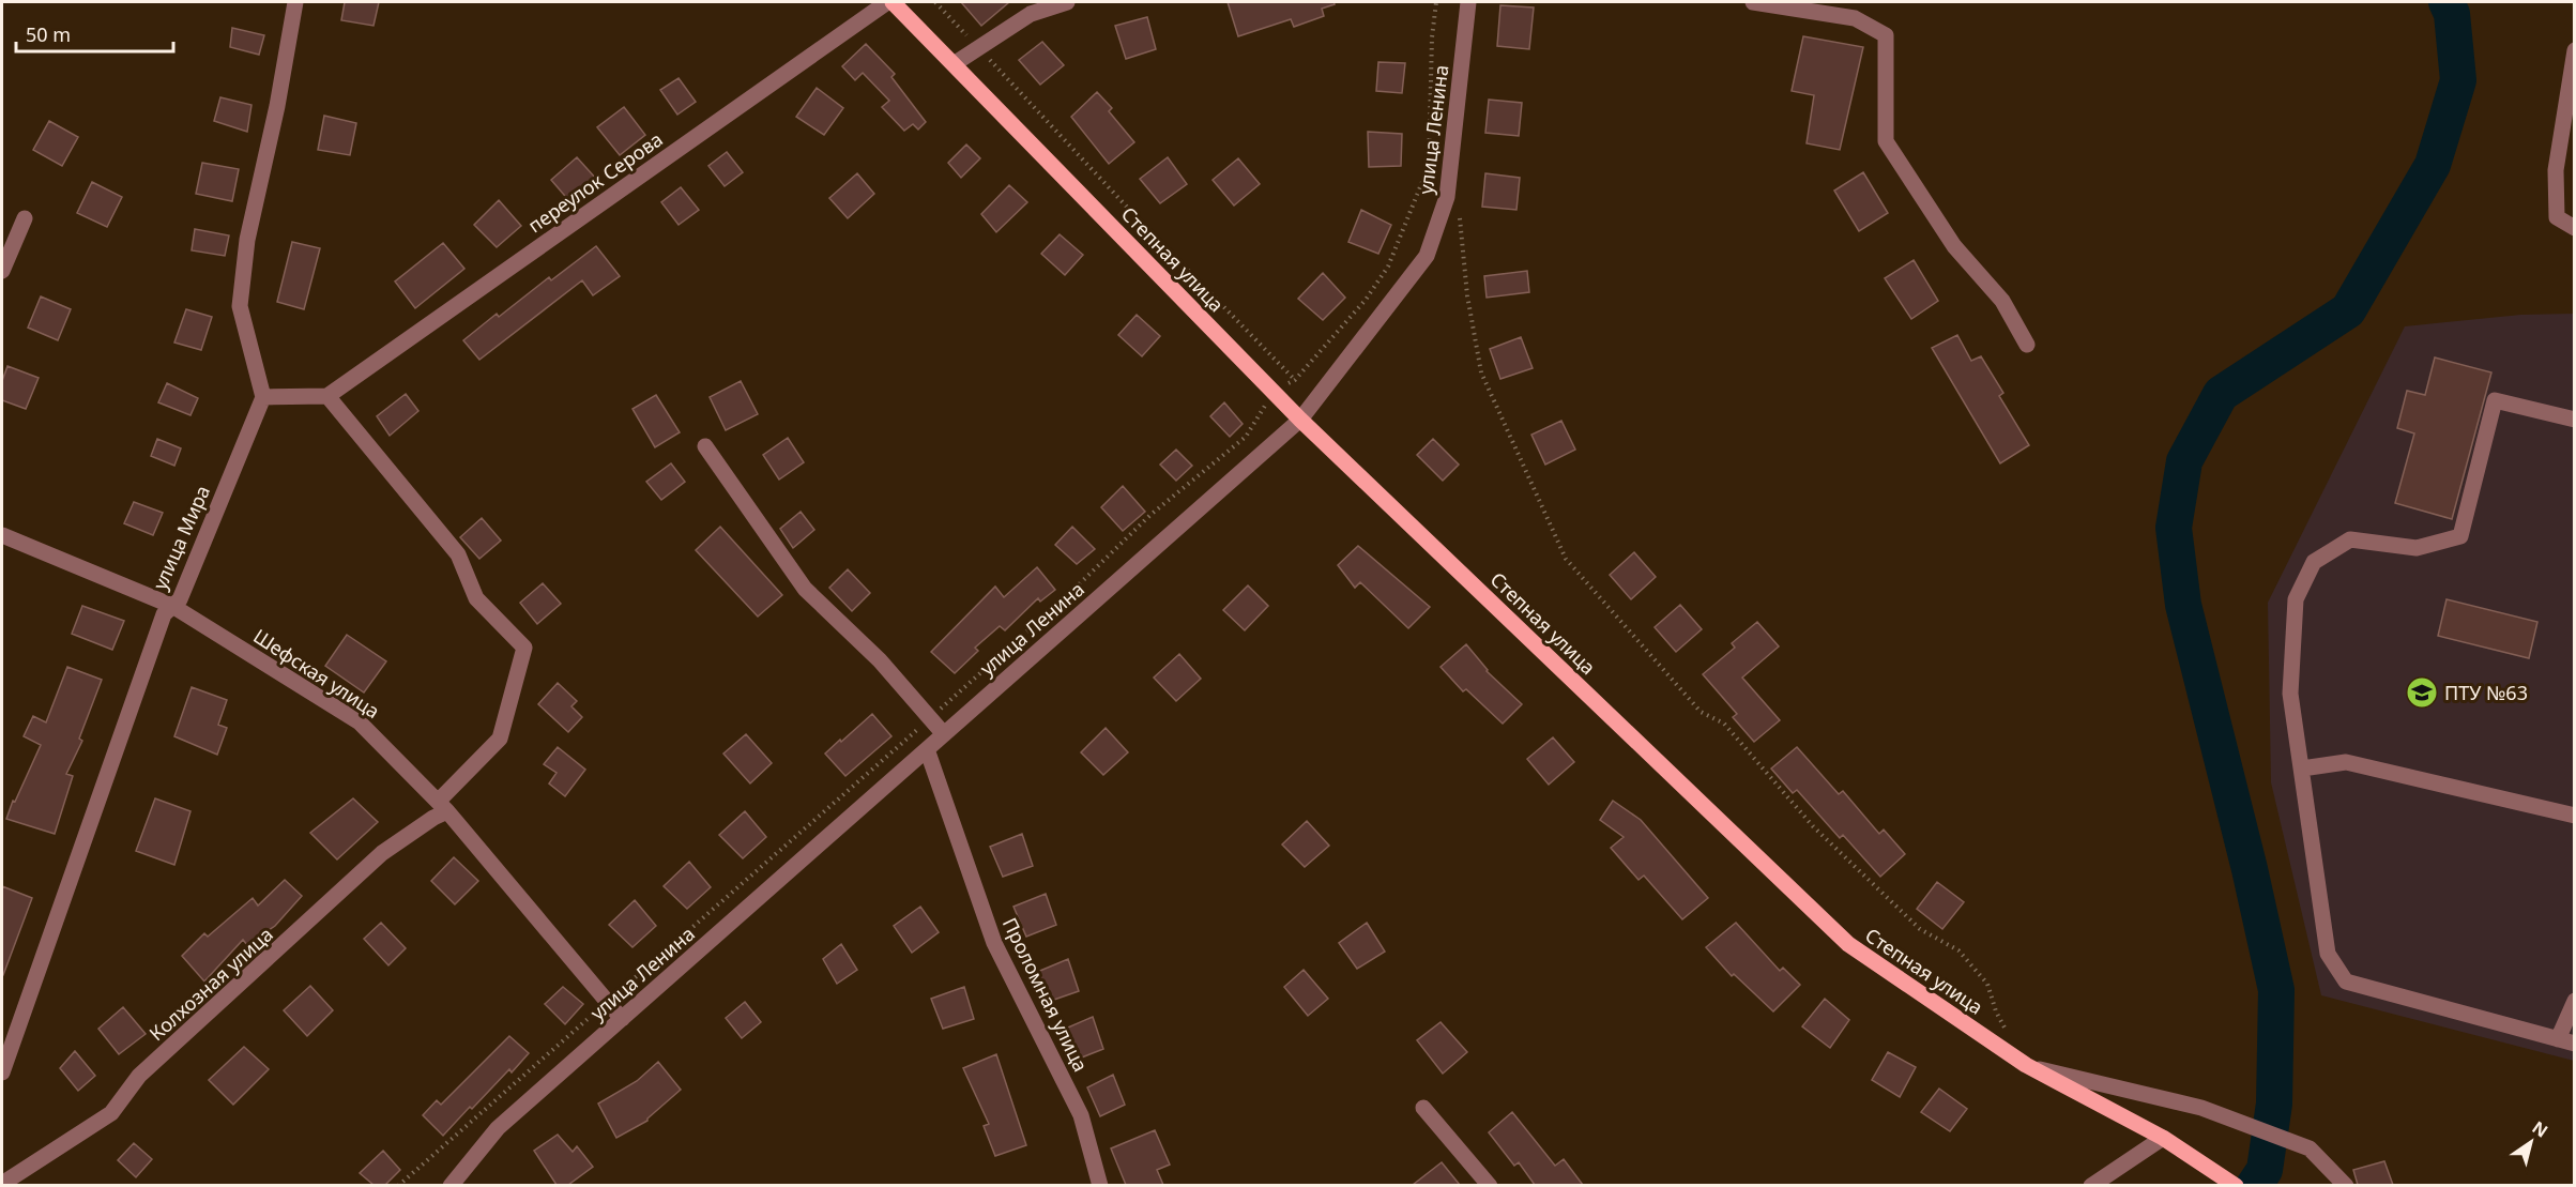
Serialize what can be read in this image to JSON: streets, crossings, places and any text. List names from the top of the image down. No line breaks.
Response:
{"streets":{"main road":["Степная улица"],"street":["улица Ленина","переулок Серова","улица Мира","Шефская улица","Колхозная улица","Проломная улица"]},"crossings":[["улица Ленина","Степная улица"],["улица Ленина","Шефская улица"],["улица Ленина","Проломная улица"],["улица Мира","Шефская улица"],["Шефская улица","Колхозная улица"]],"places":{"school or university":["ПТУ №63"]},"scale_bar":"50 m","north":"top right"}
